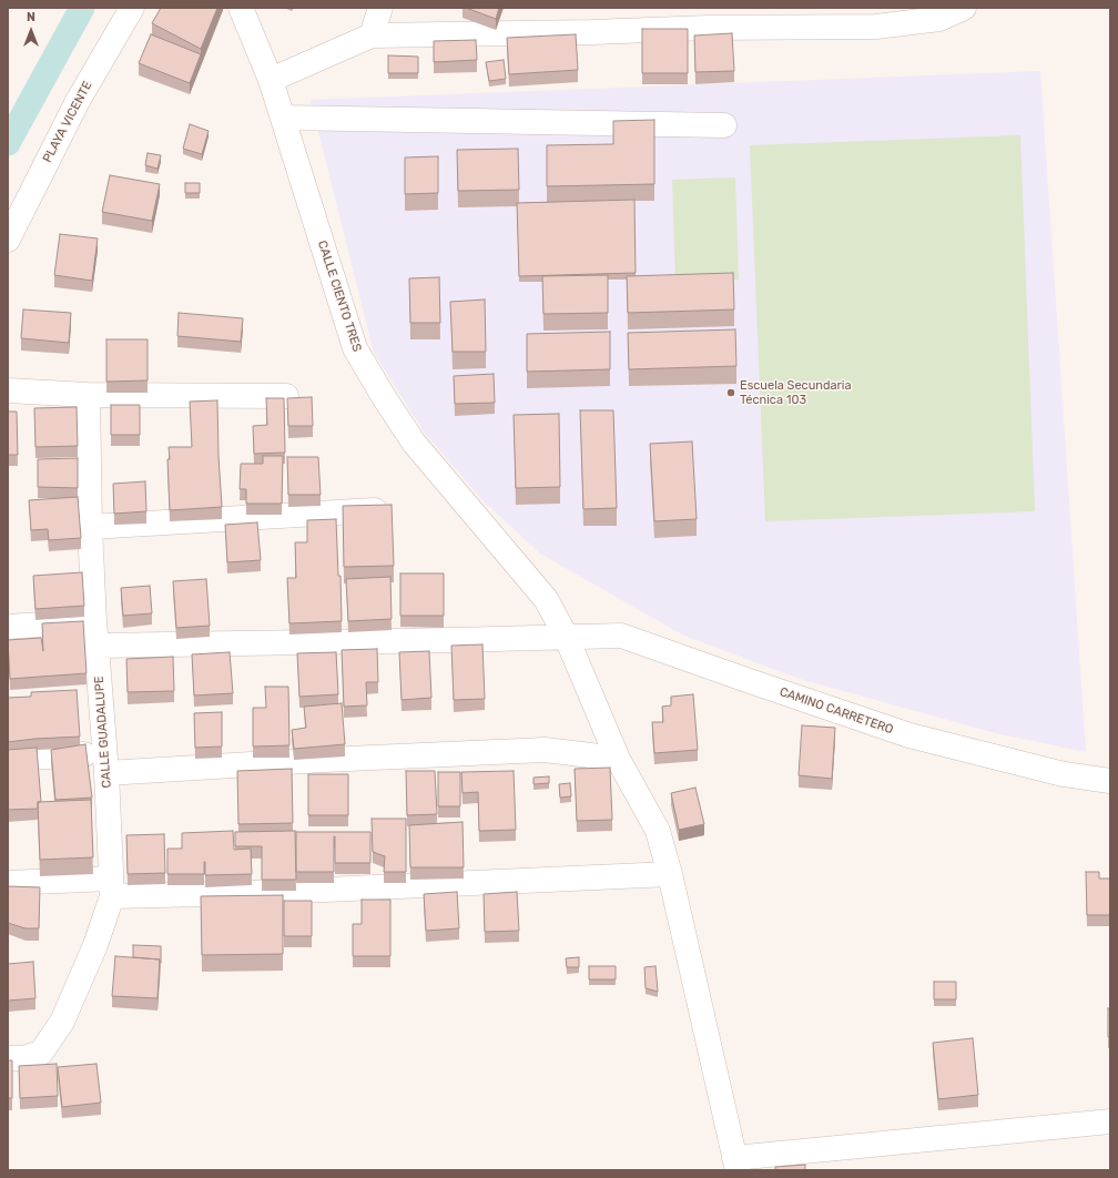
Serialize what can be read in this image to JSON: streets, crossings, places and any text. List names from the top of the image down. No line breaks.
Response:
{"streets":{"street":["PLAYA VICENTE","CALLE CIENTO TRES","CAMINO CARRETERO","CALLE GUADALUPE"]},"crossings":[["CALLE CIENTO TRES","CAMINO CARRETERO"],["CAMINO CARRETERO","CALLE GUADALUPE"]],"places":["Escuela Secundaria Técnica 103"],"north":"top"}
